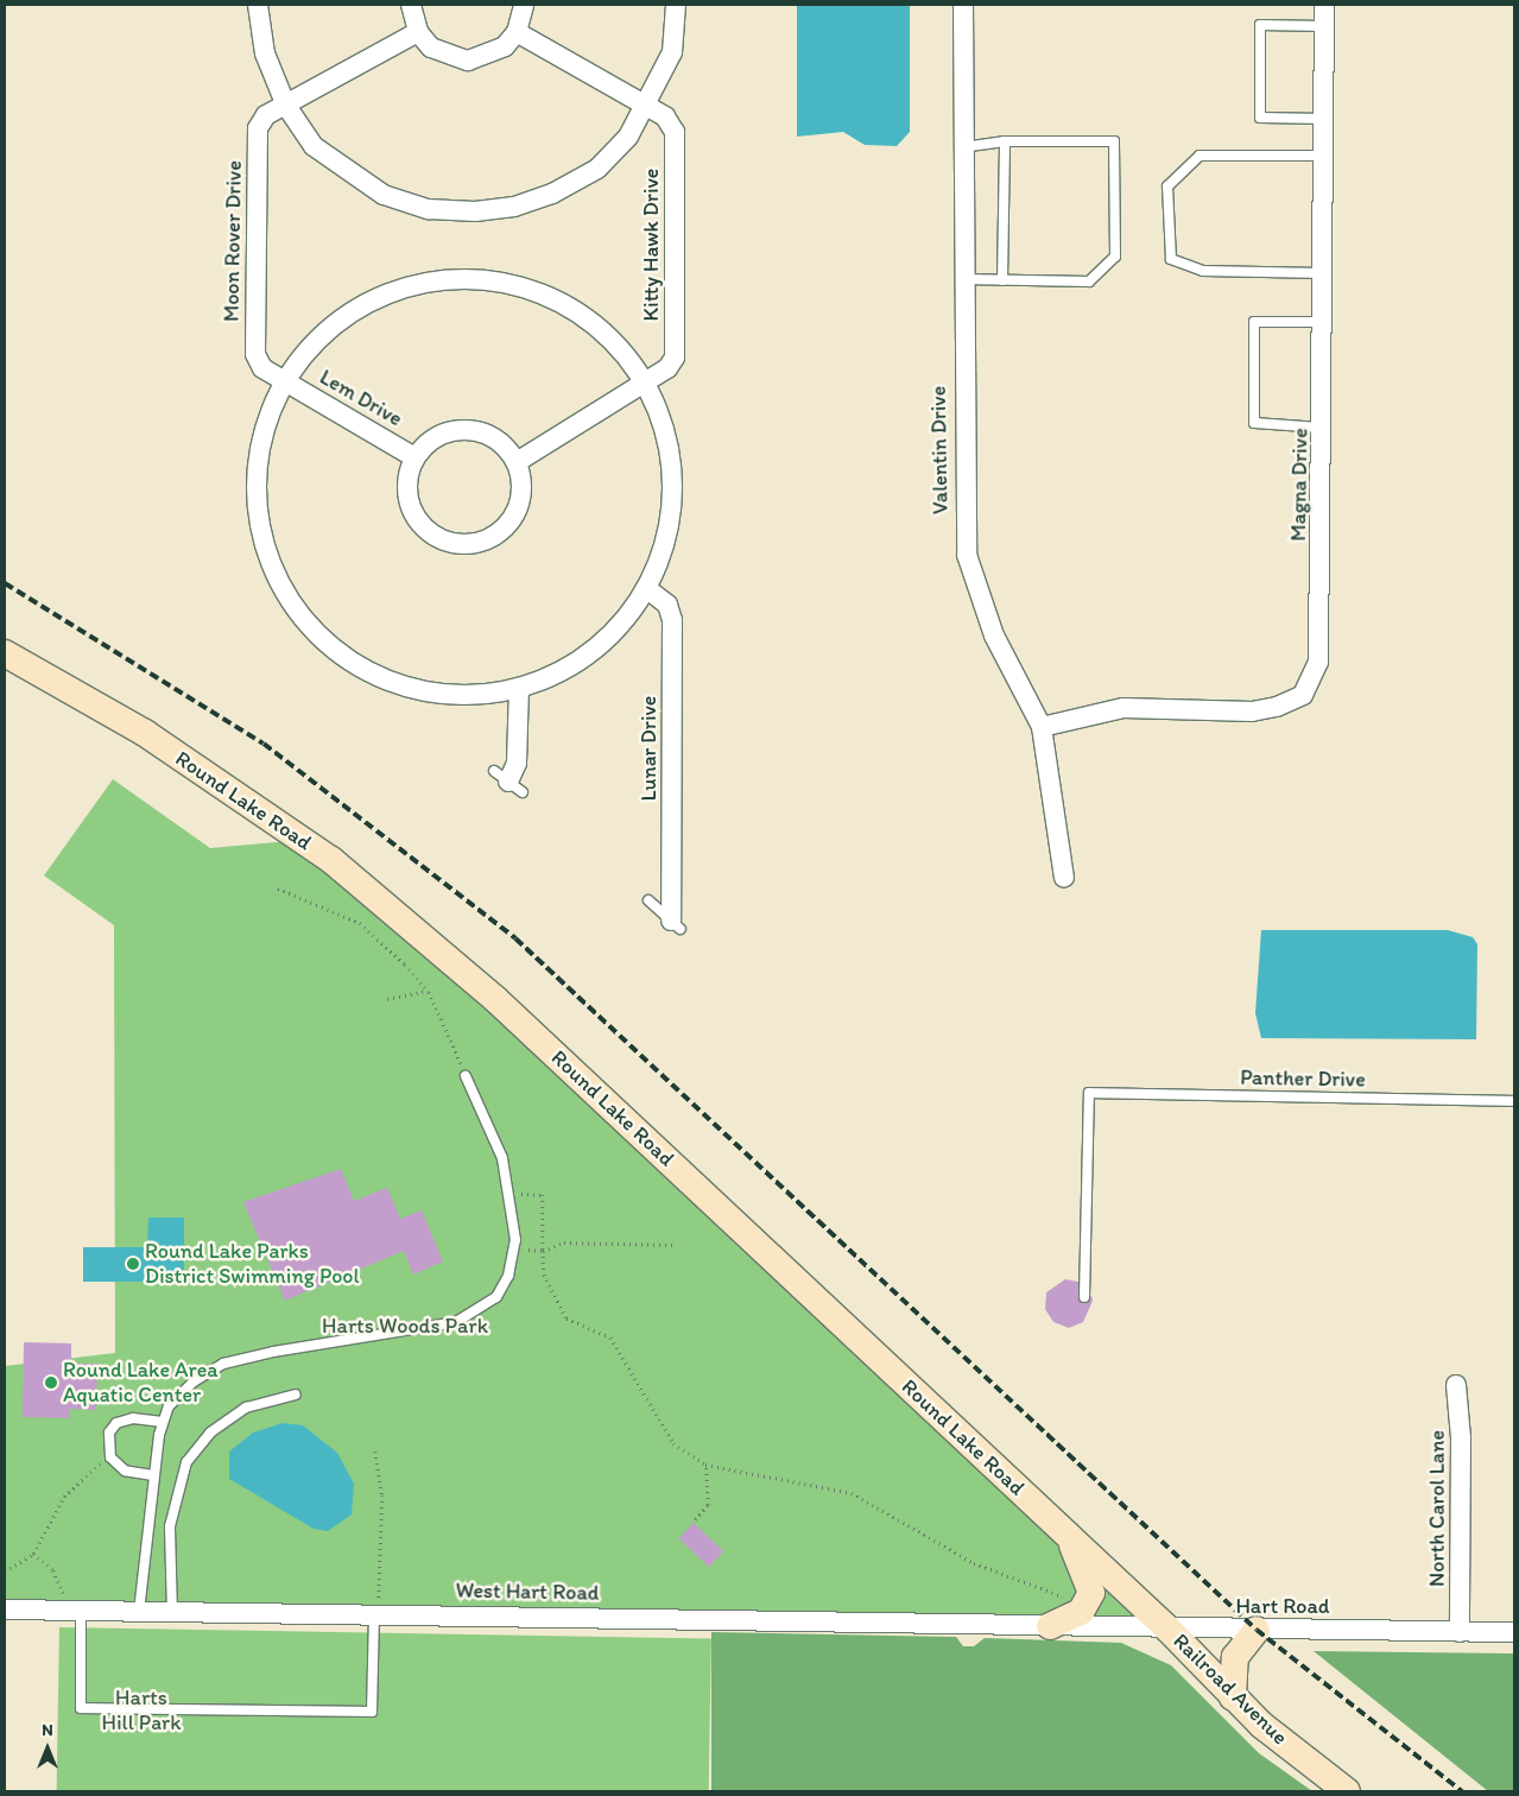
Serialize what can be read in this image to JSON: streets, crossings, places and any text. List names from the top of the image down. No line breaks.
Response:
{"streets":{"main road":["Round Lake Road","Railroad Avenue"],"street":["Moon Rover Drive","Kitty Hawk Drive","Lem Drive","Valentin Drive","Magna Drive","Lunar Drive","North Carol Lane","West Hart Road","Hart Road"],"lane":["Panther Drive"]},"crossings":[["Moon Rover Drive","Lem Drive"],["Valentin Drive","Magna Drive"],["Round Lake Road","Hart Road"],["Round Lake Road","Railroad Avenue"],["North Carol Lane","Hart Road"],["West Hart Road","Hart Road"],["Hart Road","Railroad Avenue"]],"parks":["Harts Woods Park","Harts Hill Park"],"places":["Round Lake Parks District Swimming Pool","Round Lake Area Aquatic Center"],"north":"top"}
